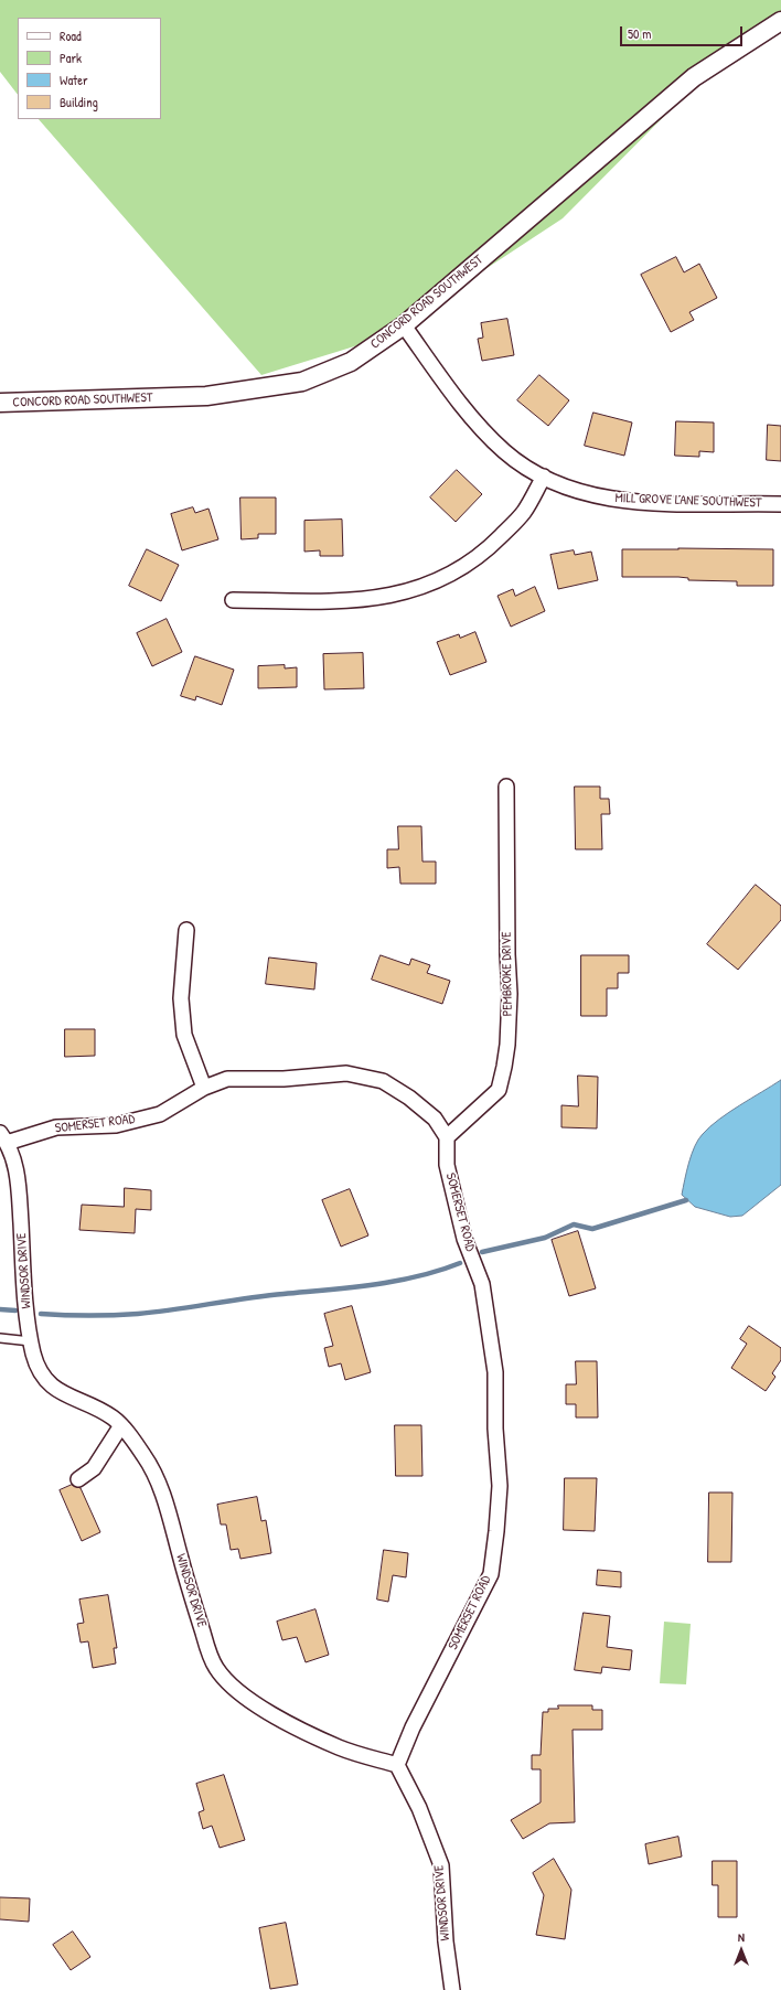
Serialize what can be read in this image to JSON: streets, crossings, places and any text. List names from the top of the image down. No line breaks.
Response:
{"streets":{"street":["CONCORD ROAD SOUTHWEST","MILL GROVE LANE SOUTHWEST","PEMBROKE DRIVE","SOMERSET ROAD","WINDSOR DRIVE"]},"crossings":[["CONCORD ROAD SOUTHWEST","MILL GROVE LANE SOUTHWEST"],["PEMBROKE DRIVE","SOMERSET ROAD"],["SOMERSET ROAD","WINDSOR DRIVE"]],"legend":["Road","Park","Water","Building"],"scale_bar":"50 m","north":"top"}
